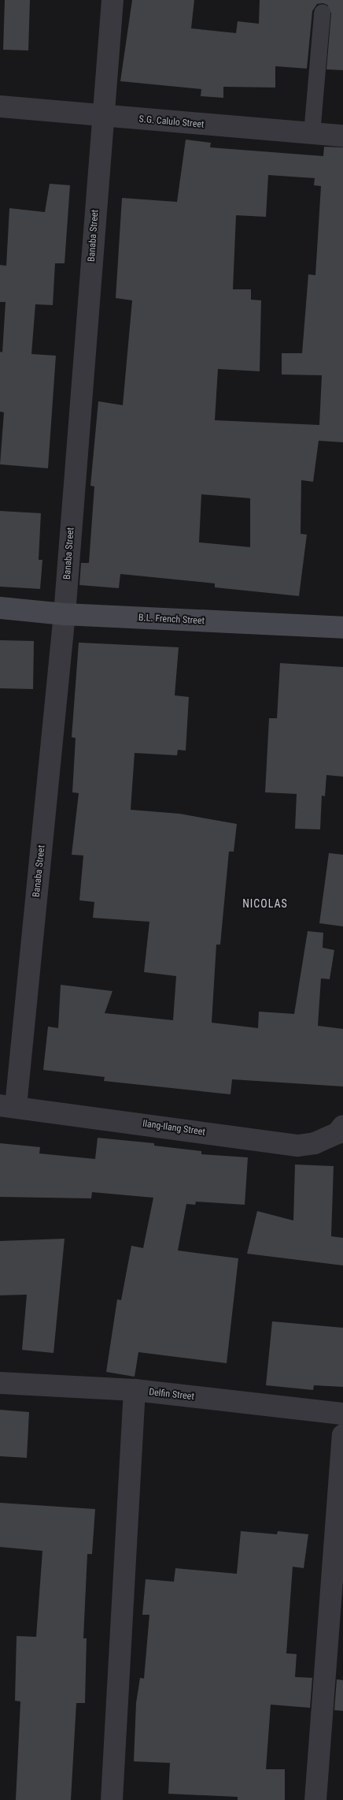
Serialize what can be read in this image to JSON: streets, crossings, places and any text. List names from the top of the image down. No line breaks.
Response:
{"streets":{"street":["S.G. Calulo Street","Banaba Street","B.L. French Street","Ilang-Ilang Street","Delfin Street"]},"crossings":[["S.G. Calulo Street","Banaba Street"],["Banaba Street","B.L. French Street"],["Banaba Street","Ilang-Ilang Street"]],"districts":["NICOLAS"]}
